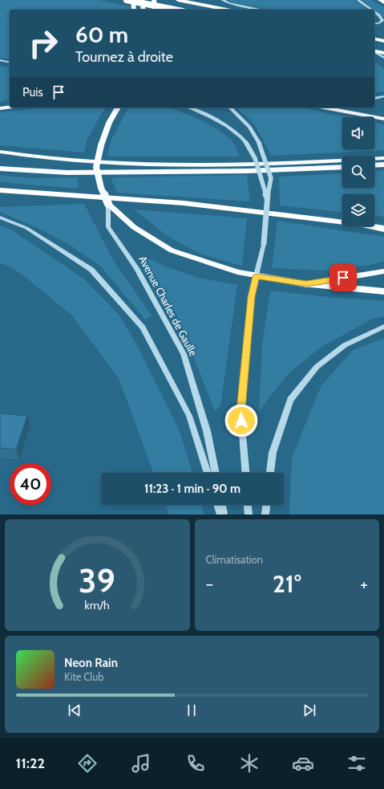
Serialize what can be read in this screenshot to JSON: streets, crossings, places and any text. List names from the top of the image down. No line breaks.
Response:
{"streets":{"street":["Avenue Charles de Gaulle"]},"page":{"turn":["60 m","Tournez à droite"],"then":"Puis","limit":"40","trip":"11:23 · 1 min · 90 m","tile":"Climatisation","heat":["−","21°","+"],"song":["Neon Rain","Kite Club"],"tabs":"11:22","gauge":["39","km/h"]}}
